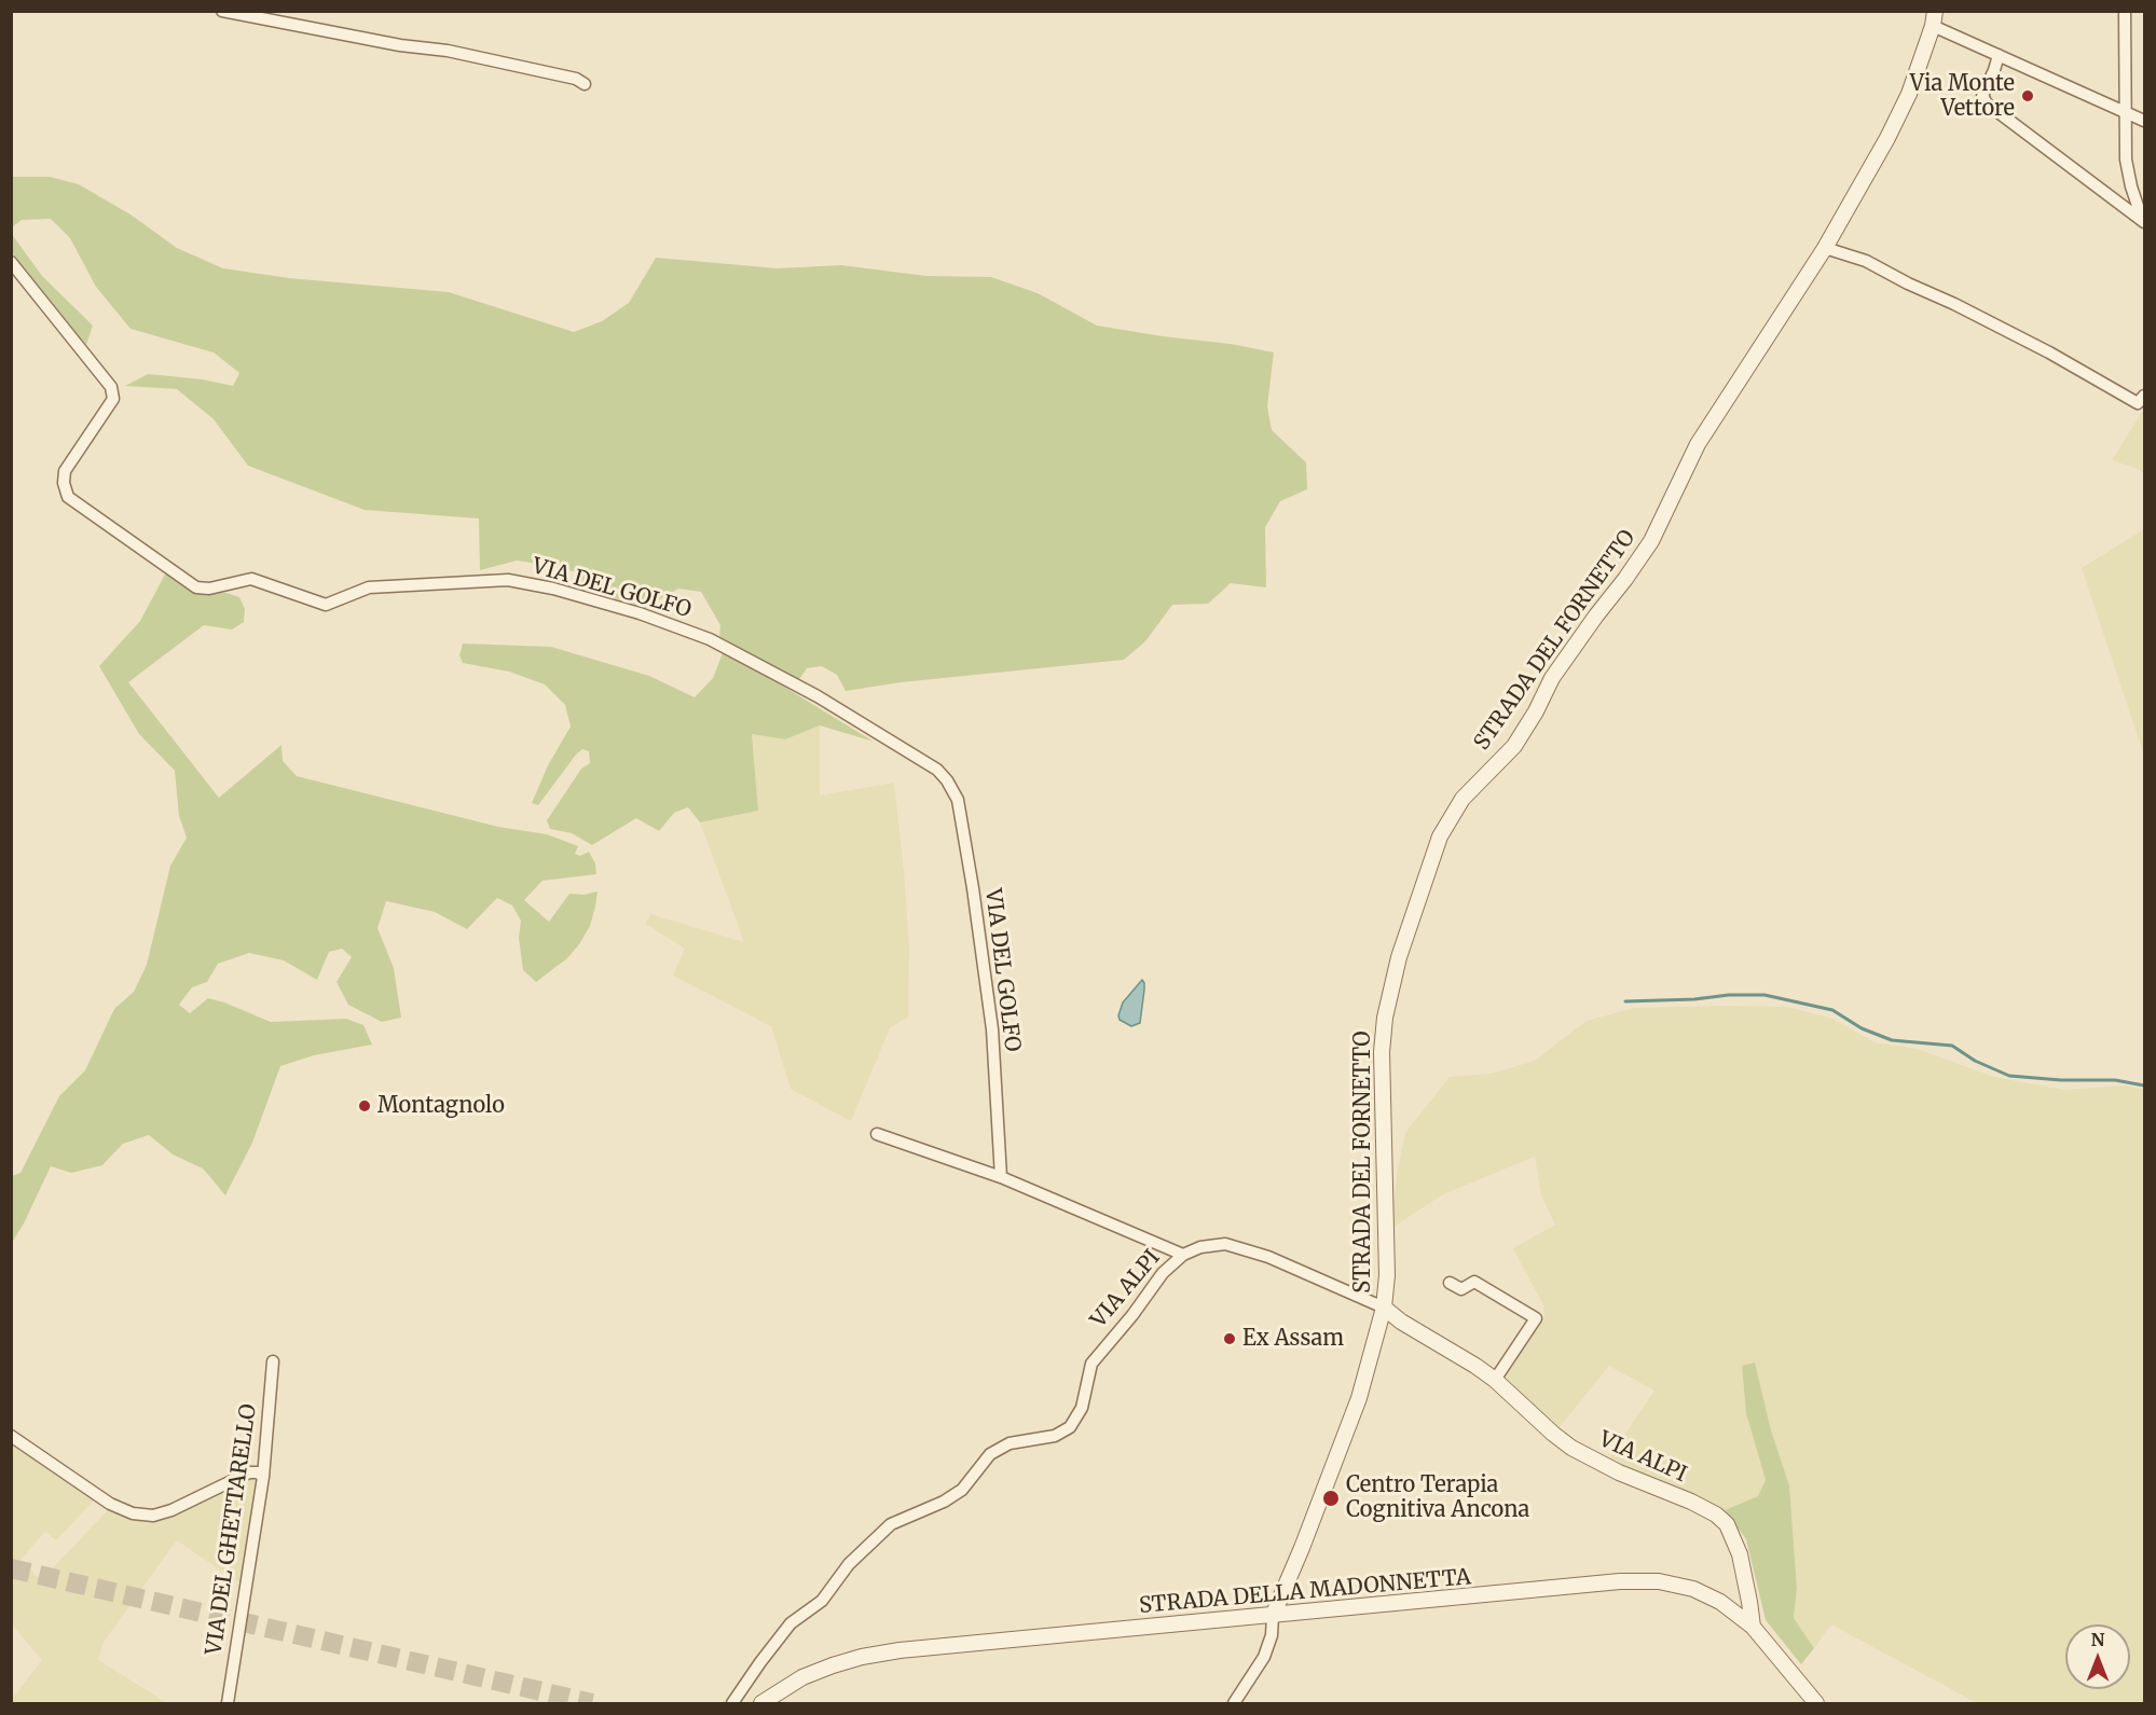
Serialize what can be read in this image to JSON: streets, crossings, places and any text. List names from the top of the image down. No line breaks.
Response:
{"streets":{"street":["VIA DEL GOLFO","STRADA DEL FORNETTO","VIA ALPI","VIA DEL GHETTARELLO","STRADA DELLA MADONNETTA"]},"crossings":[["STRADA DEL FORNETTO","VIA ALPI"],["STRADA DEL FORNETTO","STRADA DELLA MADONNETTA"],["VIA ALPI","STRADA DELLA MADONNETTA"]],"places":["Via Monte Vettore","Montagnolo","Ex Assam","Centro Terapia Cognitiva Ancona"],"north":"top"}
